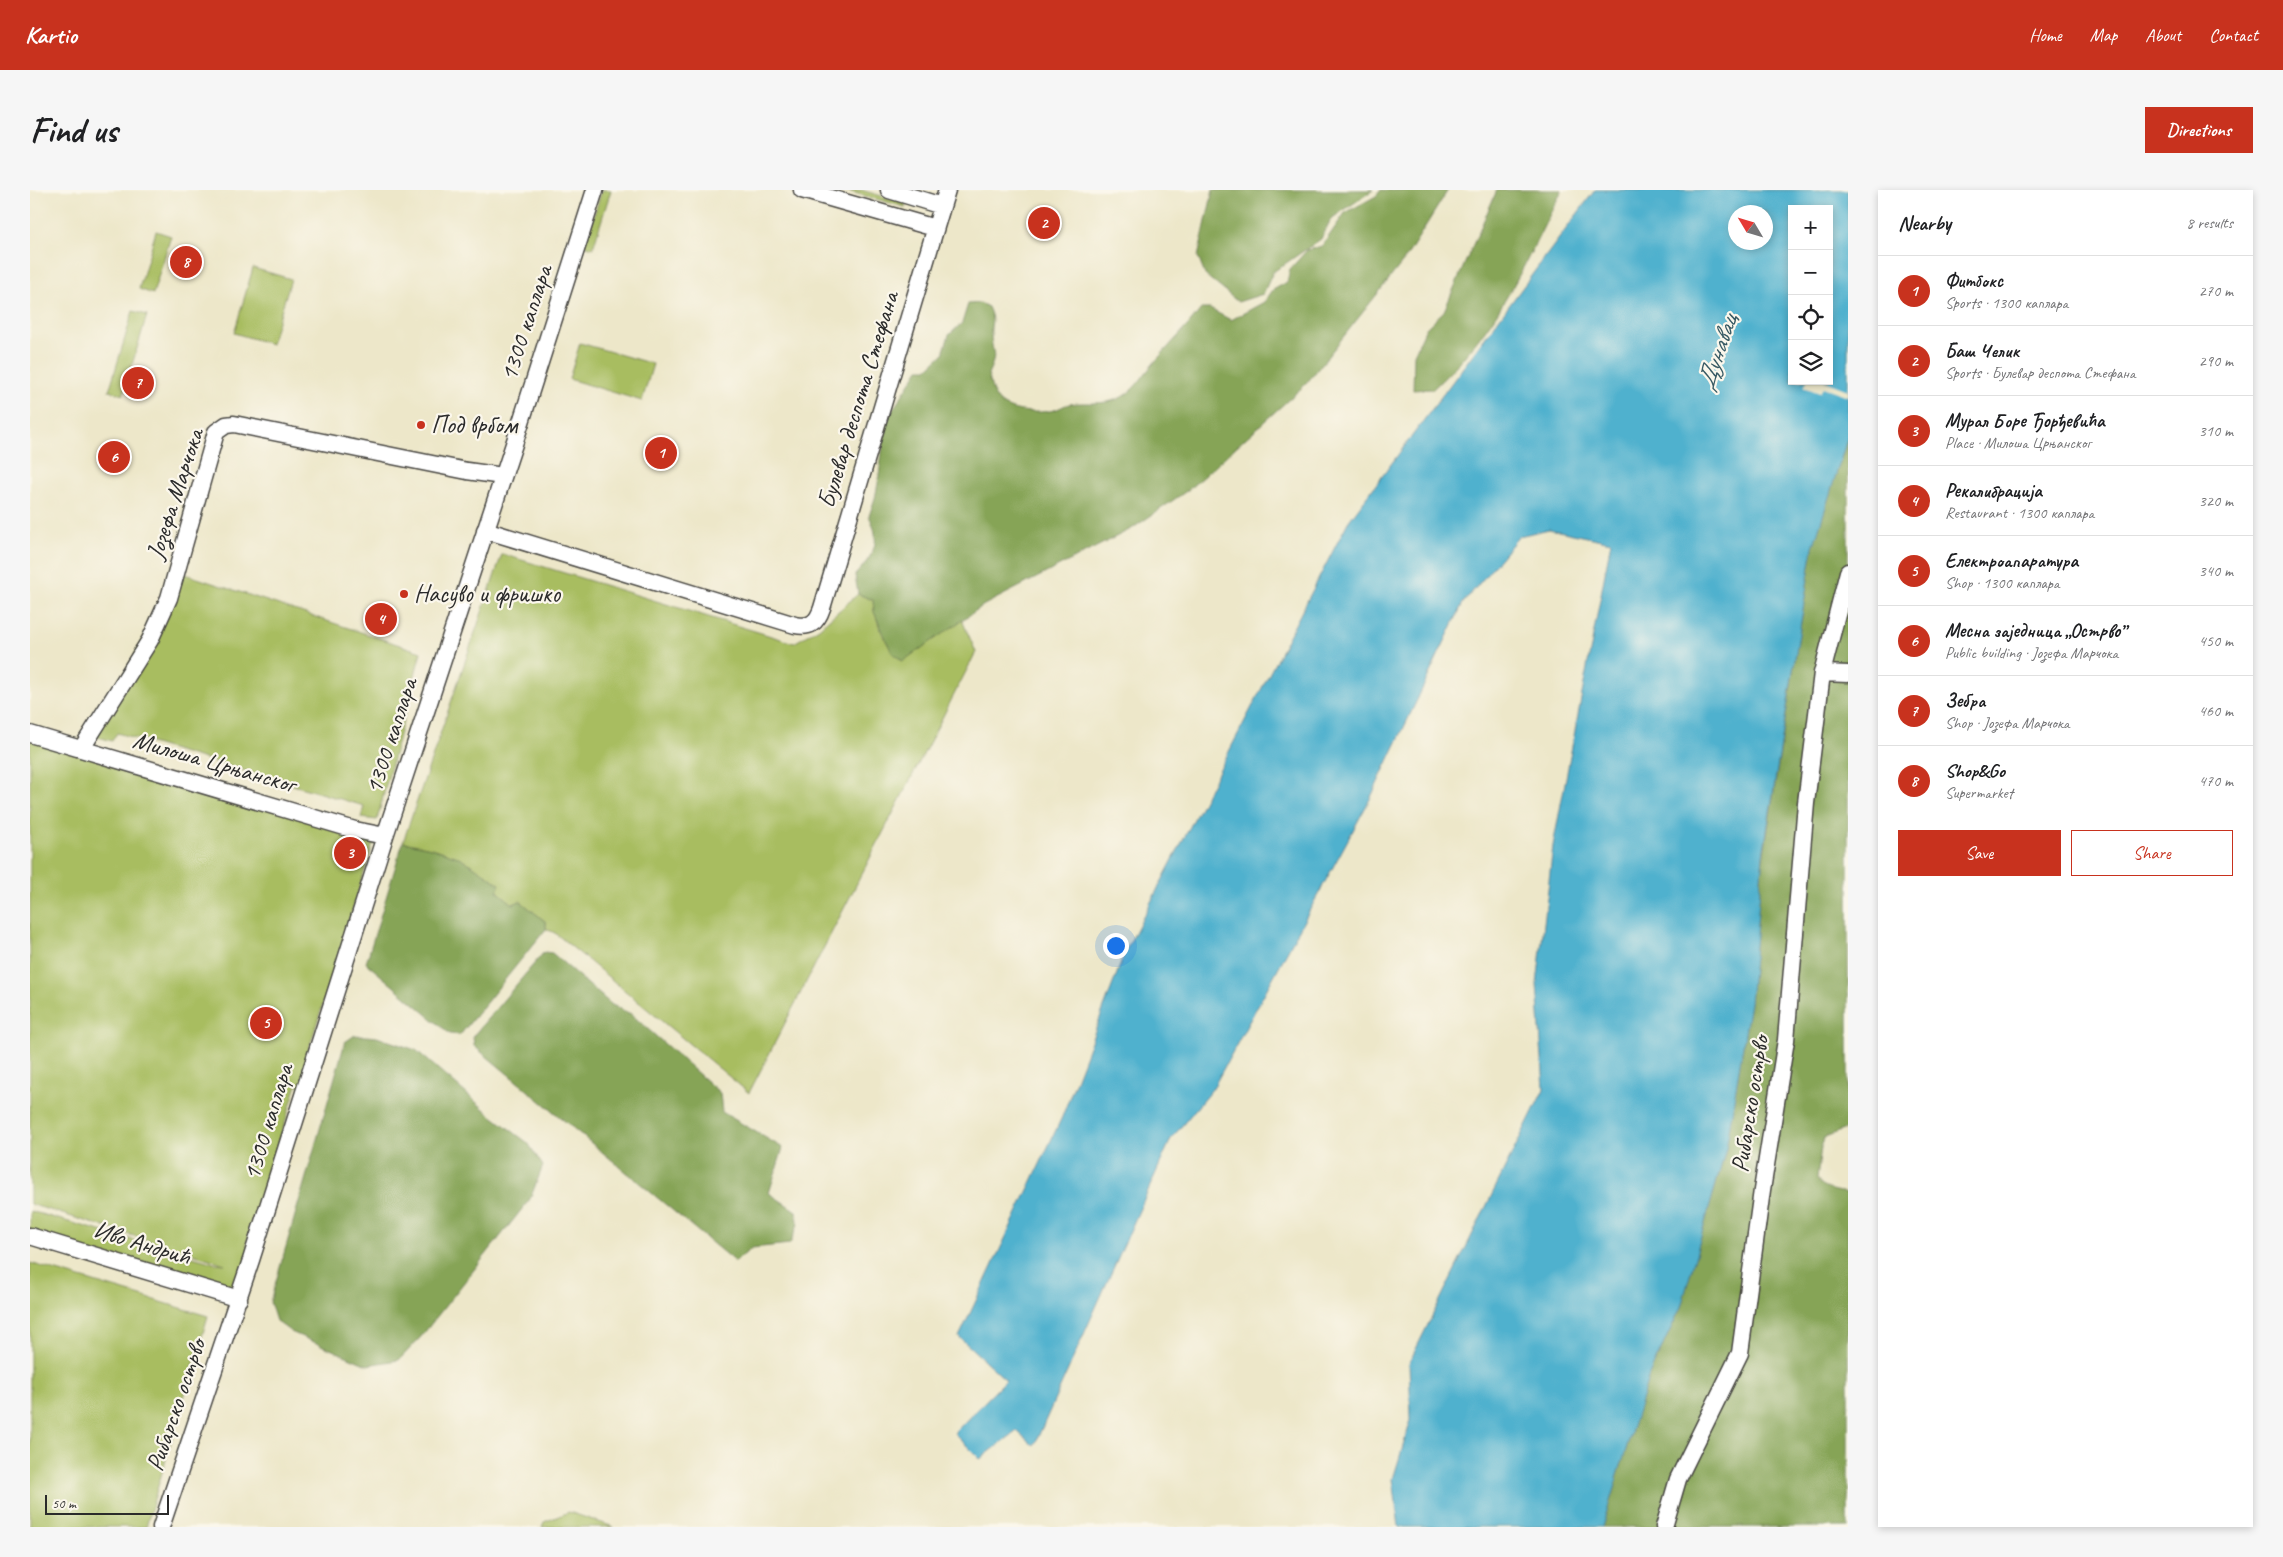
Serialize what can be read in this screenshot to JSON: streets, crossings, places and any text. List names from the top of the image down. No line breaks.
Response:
{"streets":{"street":["1300 каплара","Булевар деспота Стефана","Јозефа Марчока","Милоша Црњанског","Рибарско острво","Иво Андрић"]},"crossings":[["1300 каплара","Булевар деспота Стефана"],["1300 каплара","Јозефа Марчока"],["1300 каплара","Милоша Црњанског"],["1300 каплара","Рибарско острво"],["1300 каплара","Иво Андрић"],["Јозефа Марчока","Милоша Црњанског"],["Рибарско острво","Иво Андрић"]],"water":["Дунавац"],"places":["Под врбом","Насуво и фришко"],"scale_bar":"50 m","north":"top left","page":{"header":"Kartio","nav":["Home","Map","About","Contact"],"buttons":["Directions",["Save","Share"]],"title":"Find us","heading":["Nearby","8 results"],"map_buttons":["+","−"],"pins":["2","8","7","1","6","4","3","5"],"list":[{"mark":"1","name":"Фитбокс","note":"Sports · 1300 каплара","value":"270 m"},{"mark":"2","name":"Баш Челик","note":"Sports · Булевар деспота Стефана","value":"290 m"},{"mark":"3","name":"Мурал Боре Ђорђевића","note":"Place · Милоша Црњанског","value":"310 m"},{"mark":"4","name":"Рекалибрација","note":"Restaurant · 1300 каплара","value":"320 m"},{"mark":"5","name":"Електроапаратура","note":"Shop · 1300 каплара","value":"340 m"},{"mark":"6","name":"Месна заједница „Острво”","note":"Public building · Јозефа Марчока","value":"450 m"},{"mark":"7","name":"Зебра","note":"Shop · Јозефа Марчока","value":"460 m"},{"mark":"8","name":"Shop&Go","note":"Supermarket","value":"470 m"}],"scale":"50 m"}}
